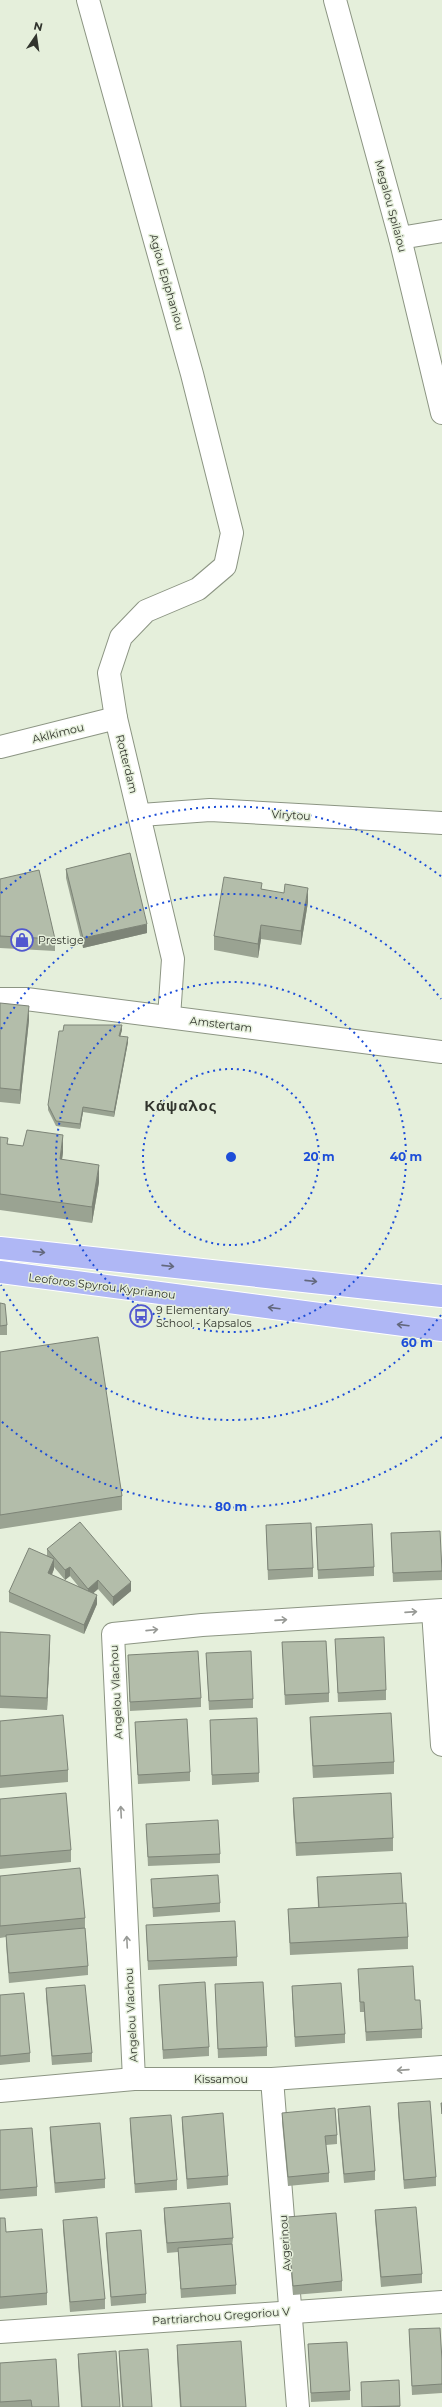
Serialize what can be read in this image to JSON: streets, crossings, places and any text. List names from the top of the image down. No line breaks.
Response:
{"streets":{"main road":["Leoforos Spyrou Kyprianou"],"street":["Megalou Spilaiou","Agiou Epiphaniou","Aklkimou","Rotterdam","Virytou","Amstertam","Angelou Vlachou","Kissamou","Avgerinou","Partriarchou Gregoriou V"]},"crossings":[["Agiou Epiphaniou","Rotterdam"],["Aklkimou","Rotterdam"],["Rotterdam","Virytou"],["Rotterdam","Amstertam"],["Angelou Vlachou","Kissamou"],["Kissamou","Avgerinou"],["Avgerinou","Partriarchou Gregoriou V"]],"one_way":["Kissamou"],"districts":["Κάψαλος"],"places":{"shop":["Prestige"],"bus stop":["9 Elementary School - Kapsalos"]},"north":"top","rings":["20 m","40 m","60 m","80 m"]}
